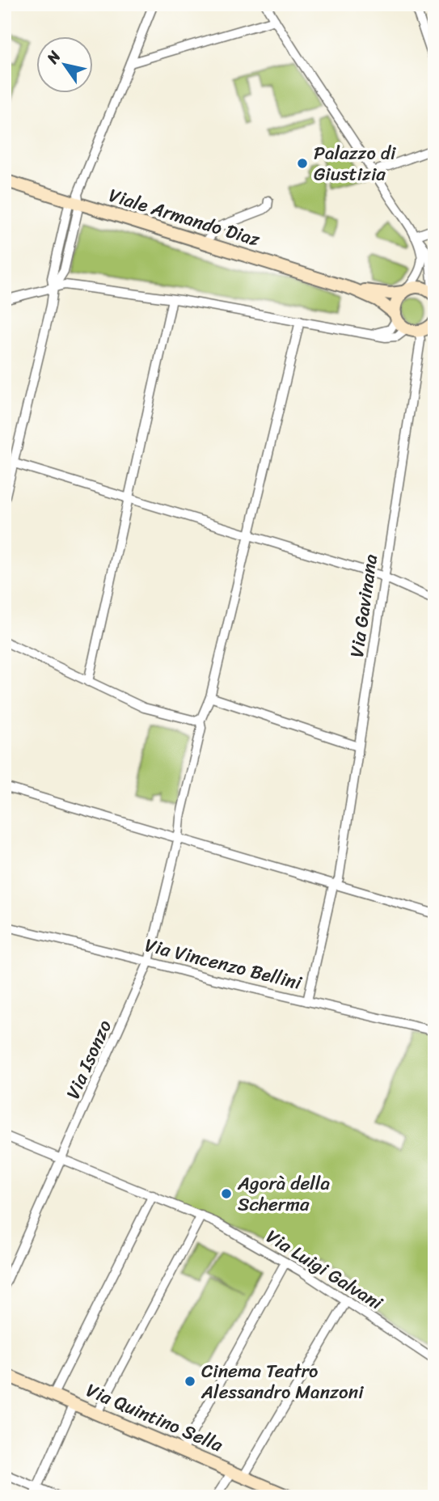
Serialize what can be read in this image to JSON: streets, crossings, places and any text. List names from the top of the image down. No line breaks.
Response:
{"streets":{"main road":["Viale Armando Diaz","Via Quintino Sella"],"street":["Via Gavinana","Via Vincenzo Bellini","Via Isonzo","Via Luigi Galvani"]},"crossings":[["Viale Armando Diaz","Via Gavinana"],["Via Gavinana","Via Vincenzo Bellini"],["Via Vincenzo Bellini","Via Isonzo"],["Via Isonzo","Via Luigi Galvani"]],"places":["Palazzo di Giustizia","Agorà della Scherma","Cinema Teatro Alessandro Manzoni"],"north":"top left"}
